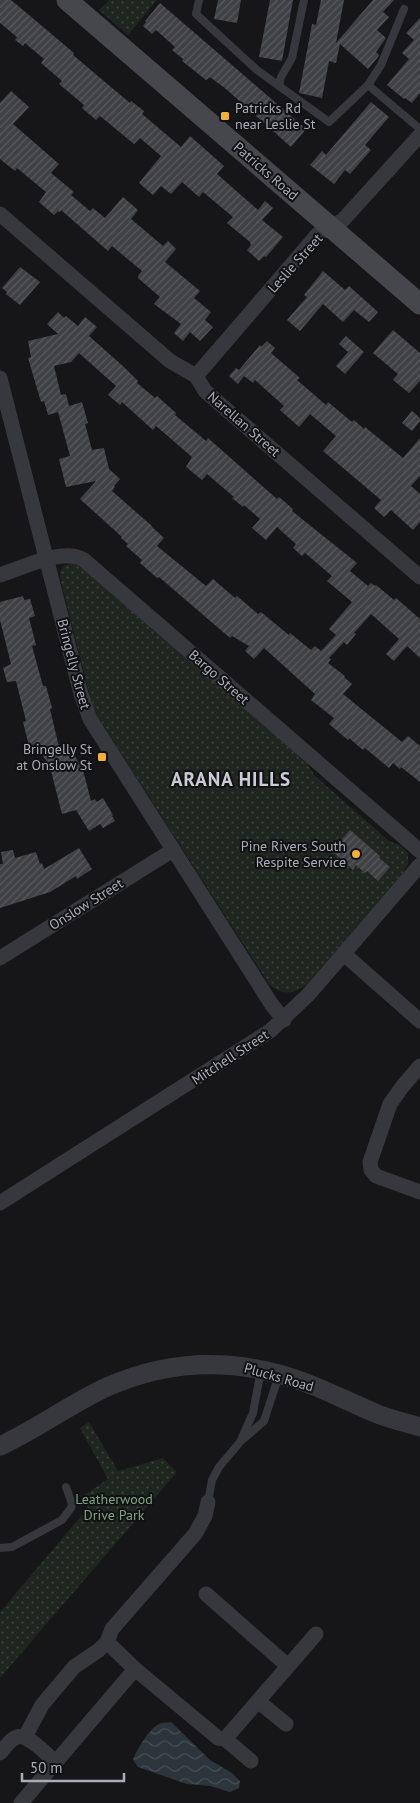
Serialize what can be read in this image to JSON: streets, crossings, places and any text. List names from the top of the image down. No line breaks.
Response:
{"streets":{"main road":["Patricks Road"],"street":["Leslie Street","Narellan Street","Bringelly Street","Bargo Street","Onslow Street","Mitchell Street","Plucks Road"]},"crossings":[["Patricks Road","Leslie Street"],["Leslie Street","Narellan Street"],["Bringelly Street","Bargo Street"],["Bringelly Street","Onslow Street"],["Bringelly Street","Mitchell Street"]],"districts":["ARANA HILLS"],"parks":["Leatherwood Drive Park"],"places":{"transit":["Patricks Rd near Leslie St","Bringelly St at Onslow St"],"other":["Pine Rivers South Respite Service"]},"scale_bar":"50 m"}
